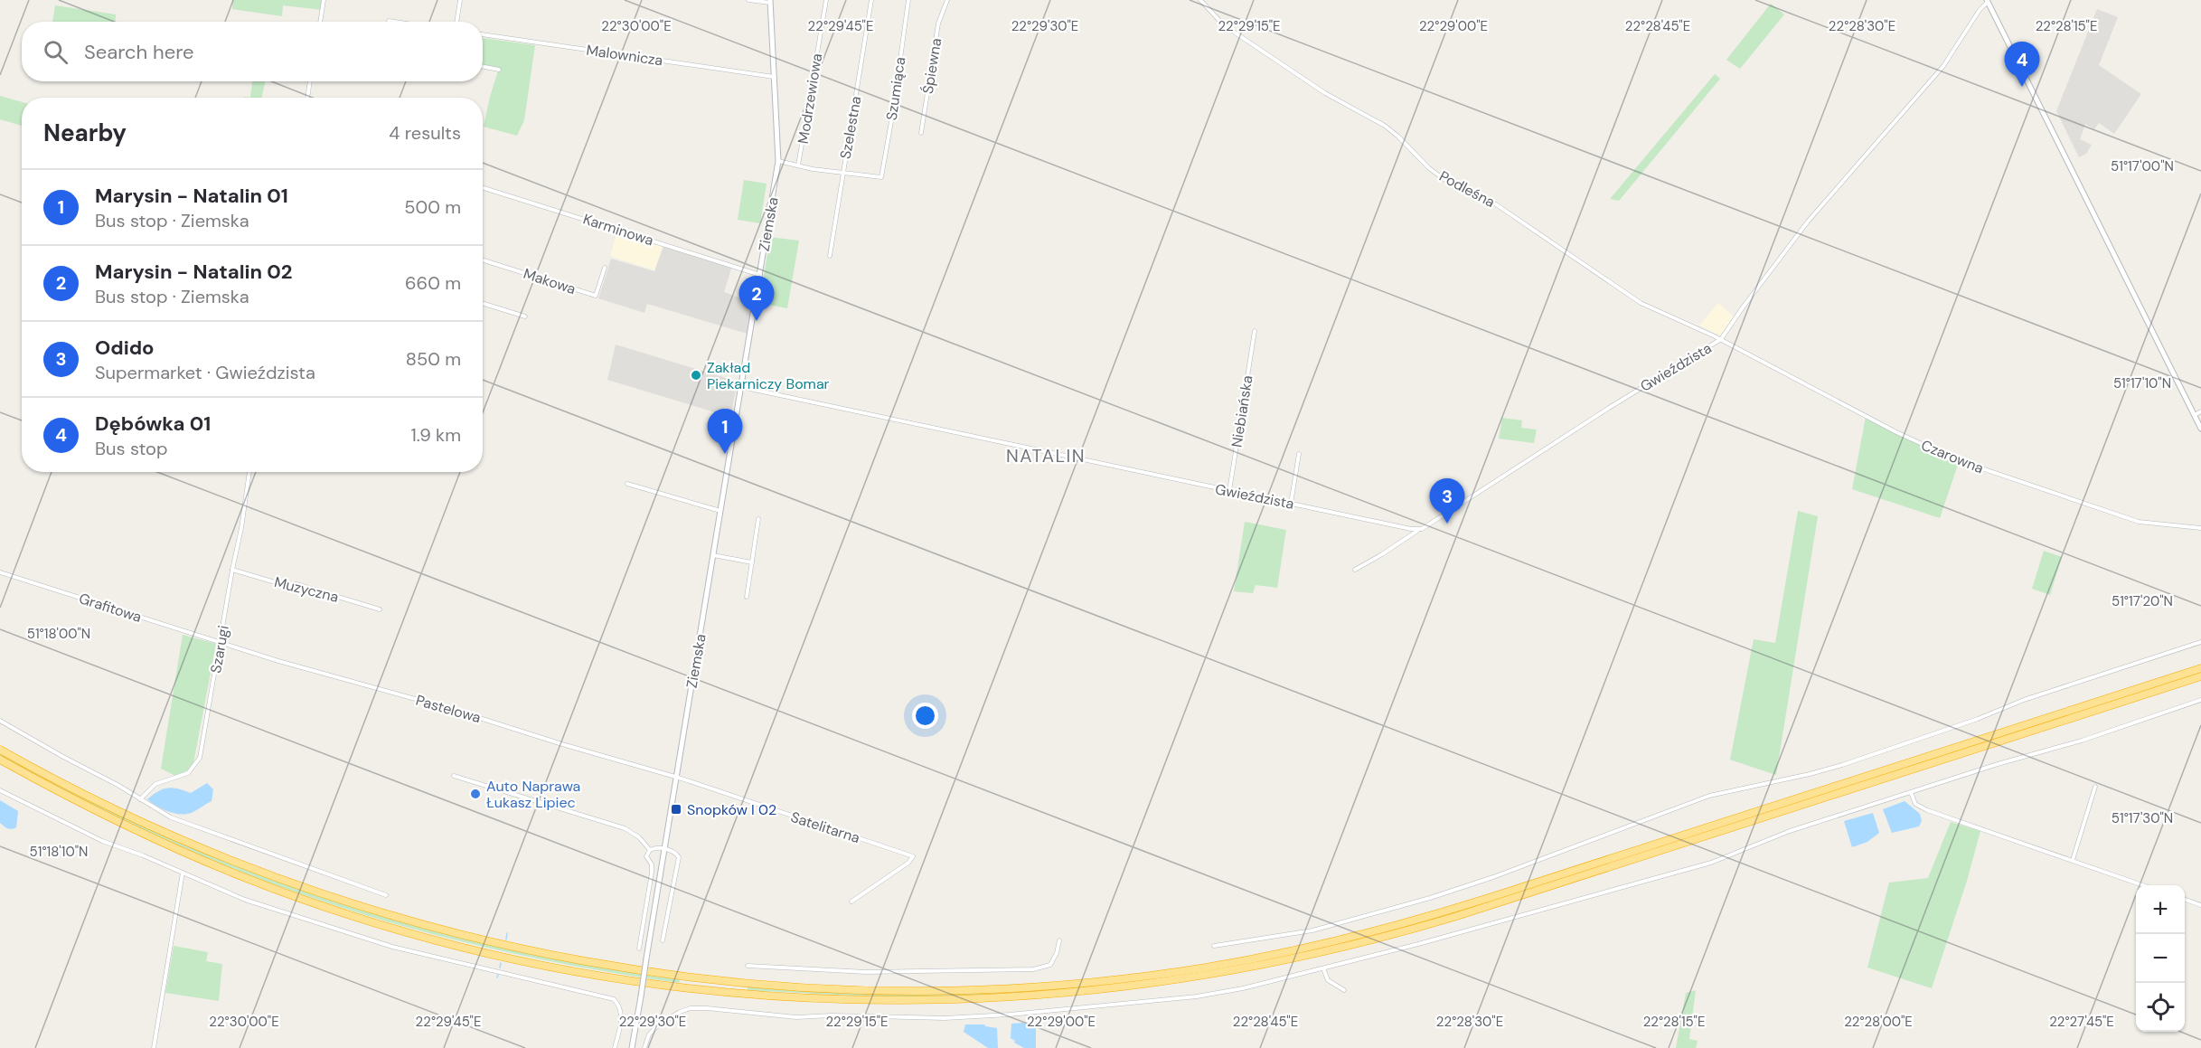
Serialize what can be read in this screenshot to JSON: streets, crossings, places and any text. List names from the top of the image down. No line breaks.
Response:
{"streets":{"street":["Malownicza","Śpiewna","Szumiąca","Modrzewiowa","Szelestna","Podleśna","Ziemska","Karminowa","Makowa","Gwieździsta","Niebiańska","Czarowna","Muzyczna","Grafitowa","Szarugi","Pastelowa","Satelitarna"]},"crossings":[["Malownicza","Ziemska"],["Szumiąca","Szelestna"],["Podleśna","Gwieździsta"],["Podleśna","Czarowna"],["Ziemska","Karminowa"],["Ziemska","Gwieździsta"],["Ziemska","Pastelowa"],["Ziemska","Satelitarna"],["Gwieździsta","Niebiańska"],["Gwieździsta","Czarowna"],["Muzyczna","Szarugi"],["Grafitowa","Szarugi"],["Grafitowa","Pastelowa"],["Szarugi","Pastelowa"],["Pastelowa","Satelitarna"]],"districts":["NATALIN"],"places":{"other":["Zakład Piekarniczy Bomar","Auto Naprawa Łukasz Lipiec"],"transit":["Snopków I 02"]},"page":{"search":"Search here","pins":["4","2","1","3"],"heading":["Nearby","4 results"],"list":[{"mark":"1","name":"Marysin - Natalin 01","note":"Bus stop · Ziemska","value":"500 m"},{"mark":"2","name":"Marysin - Natalin 02","note":"Bus stop · Ziemska","value":"660 m"},{"mark":"3","name":"Odido","note":"Supermarket · Gwieździsta","value":"850 m"},{"mark":"4","name":"Dębówka 01","note":"Bus stop","value":"1.9 km"}],"map_buttons":["+","−"]},"coordinates":["22°30'00\"E","22°29'45\"E","22°29'30\"E","22°29'15\"E","22°29'00\"E","22°28'45\"E","22°28'30\"E","22°28'15\"E","51°17'00\"N","51°17'10\"N","51°17'20\"N","51°18'00\"N","51°17'30\"N","51°18'10\"N","22°28'00\"E","22°27'45\"E"]}
